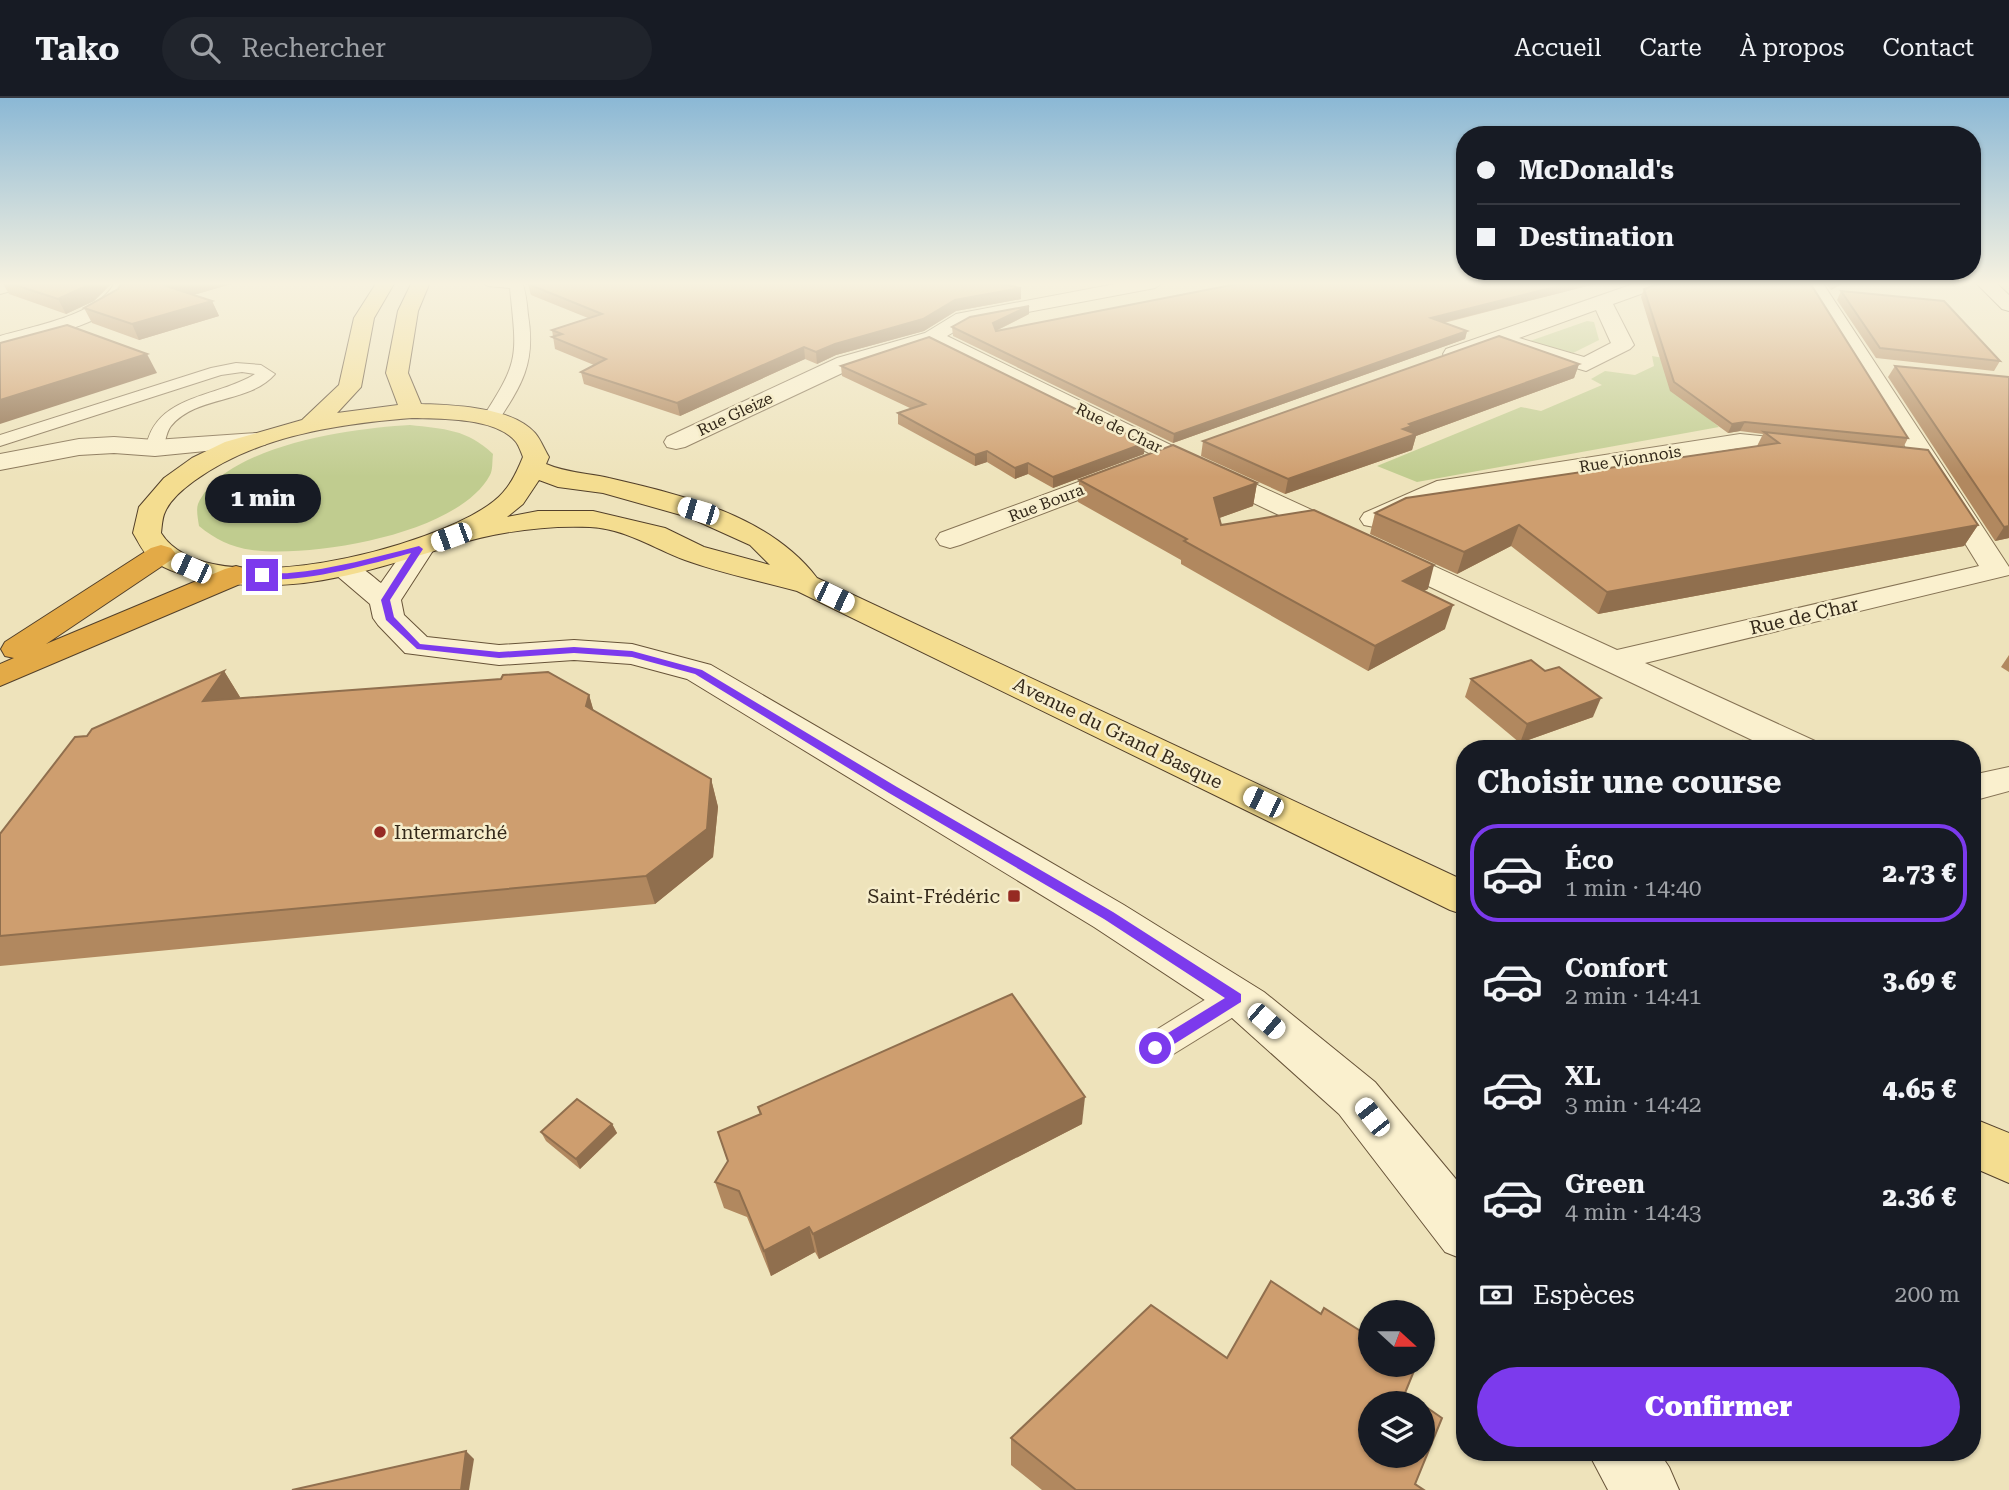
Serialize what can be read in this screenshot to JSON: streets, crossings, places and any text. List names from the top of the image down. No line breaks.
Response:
{"streets":{"main road":["Avenue du Grand Basque"],"street":["Rue Gleize","Rue de Char","Rue Vionnois","Rue Boura"]},"crossings":[["Rue de Char","Rue Vionnois"],["Rue de Char","Rue Boura"]],"places":{"other":["Intermarché"],"transit":["Saint-Frédéric"]},"north":"right","page":{"header":"Tako","search":"Rechercher","nav":["Accueil","Carte","À propos","Contact"],"banner":["McDonald's","Destination"],"bubble":"1 min","heading":"Choisir une course","list":[{"name":"Éco","note":"1 min · 14:40","value":"2.73 €"},{"name":"Confort","note":"2 min · 14:41","value":"3.69 €"},{"name":"XL","note":"3 min · 14:42","value":"4.65 €"},{"name":"Green","note":"4 min · 14:43","value":"2.36 €"}],"pay":["Espèces","200 m"],"buttons":"Confirmer"}}
